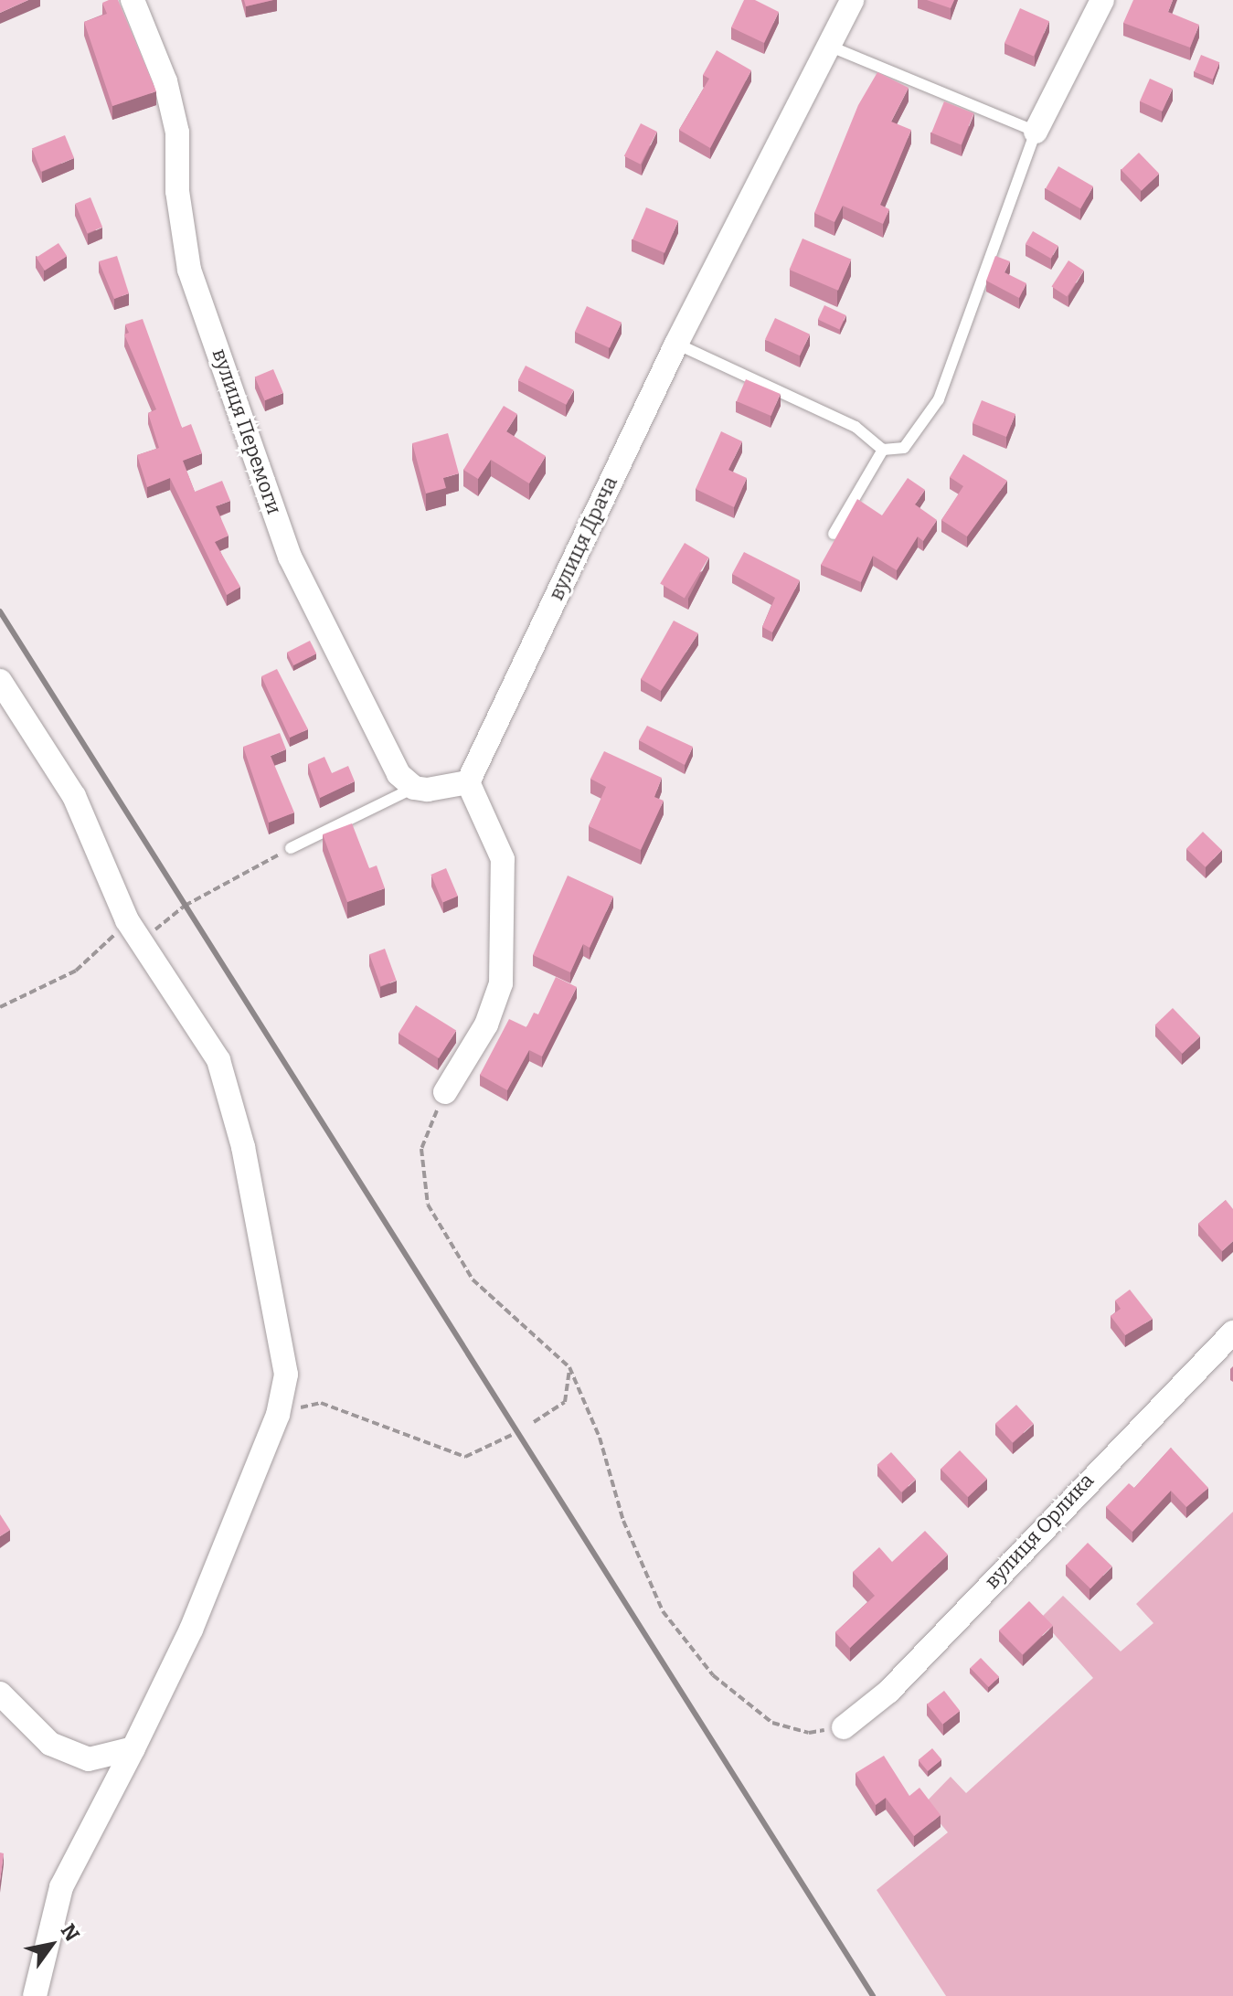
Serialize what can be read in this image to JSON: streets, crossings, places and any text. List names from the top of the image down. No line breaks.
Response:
{"streets":{"street":["вулиця Перемоги","вулиця Драча","вулиця Орлика"]},"north":"top right"}
